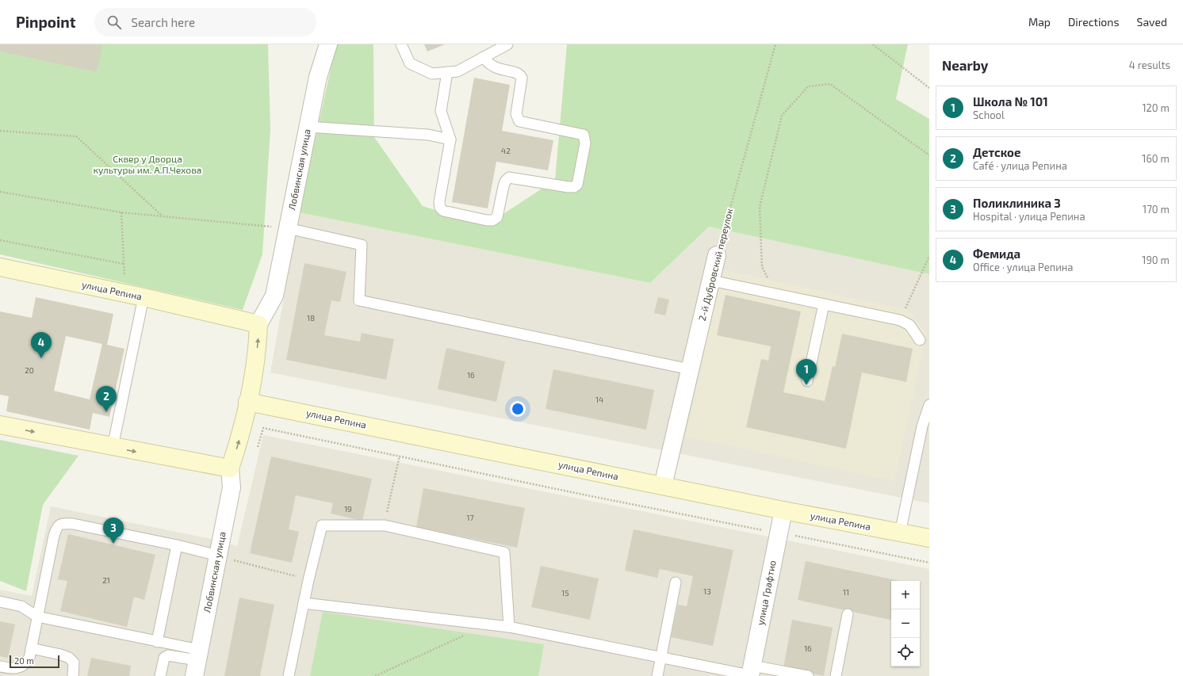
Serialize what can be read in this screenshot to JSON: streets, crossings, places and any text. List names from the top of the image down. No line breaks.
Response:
{"streets":{"main road":["улица Репина"],"street":["Лобвинская улица","2-й Дубровский переулок","улица Графтио"]},"crossings":[["Лобвинская улица","улица Репина"],["2-й Дубровский переулок","улица Репина"],["улица Репина","улица Графтио"]],"parks":["Сквер у Дворца культуры им. А.П.Чехова"],"house_numbers":["42","18","20","16","14","19","17","21","13","11","15","16"],"scale_bar":"20 m","page":{"header":"Pinpoint","search":"Search here","nav":["Map","Directions","Saved"],"heading":["Nearby","4 results"],"list":[{"mark":"1","name":"Школа № 101","note":"School","value":"120 m"},{"mark":"2","name":"Детское","note":"Café · улица Репина","value":"160 m"},{"mark":"3","name":"Поликлиника 3","note":"Hospital · улица Репина","value":"170 m"},{"mark":"4","name":"Фемида","note":"Office · улица Репина","value":"190 m"}],"pins":["4","1","2","3"],"map_buttons":["+","−"],"scale":"20 m"}}
